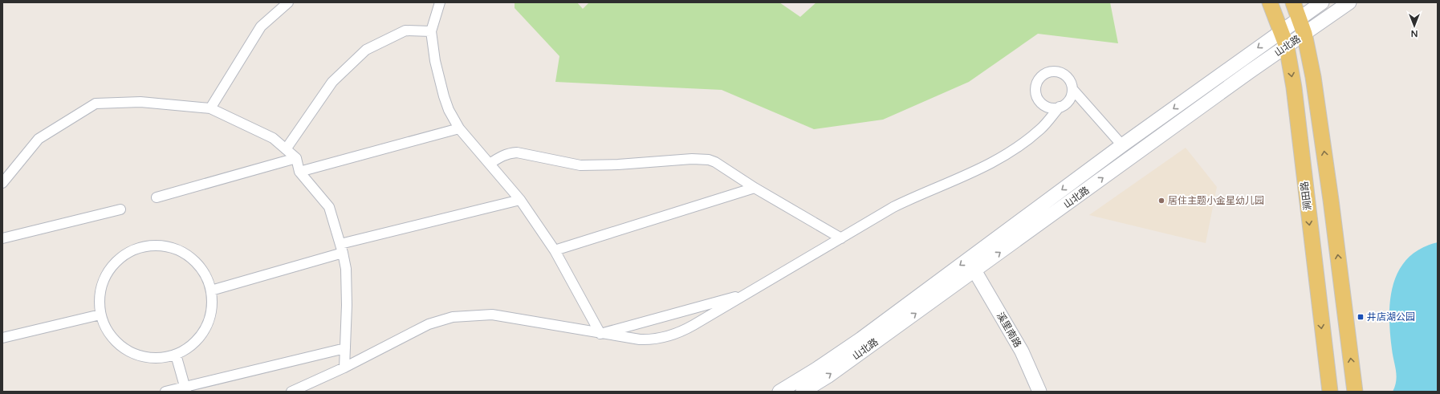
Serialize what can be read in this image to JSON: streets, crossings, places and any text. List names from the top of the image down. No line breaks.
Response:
{"streets":{"main road":["山北路","涧田路","溪里南路"]},"crossings":[["山北路","涧田路"],["山北路","溪里南路"]],"places":{"other":["居住主题小金星幼儿园"],"transit":["井店湖公园"]},"north":"bottom"}
